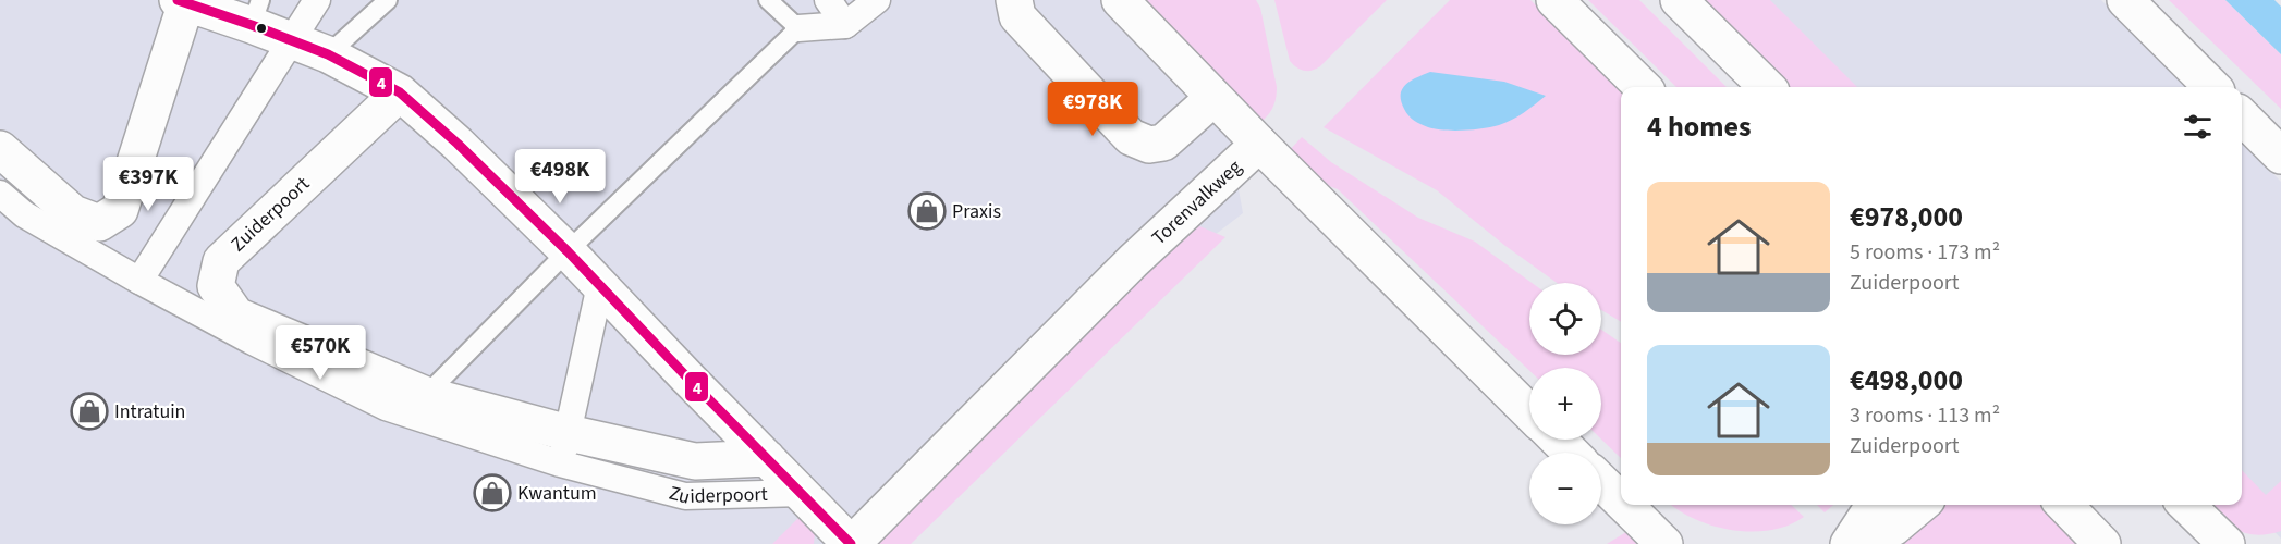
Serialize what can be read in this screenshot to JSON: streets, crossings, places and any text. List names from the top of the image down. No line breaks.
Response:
{"streets":{"street":["Torenvalkweg","Zuiderpoort"]},"crossings":[["Torenvalkweg","Zuiderpoort"]],"places":{"shop":["Praxis","Intratuin","Kwantum"]},"lines":["transit line 4"],"page":{"price":["€978K","€498K","€397K","€570K"],"heading":"4 homes","list":[{"name":"€978,000","note":"5 rooms · 173 m² · Zuiderpoort"},{"name":"€498,000","note":"3 rooms · 113 m² · Zuiderpoort"}],"map_buttons":["+","−"]}}
